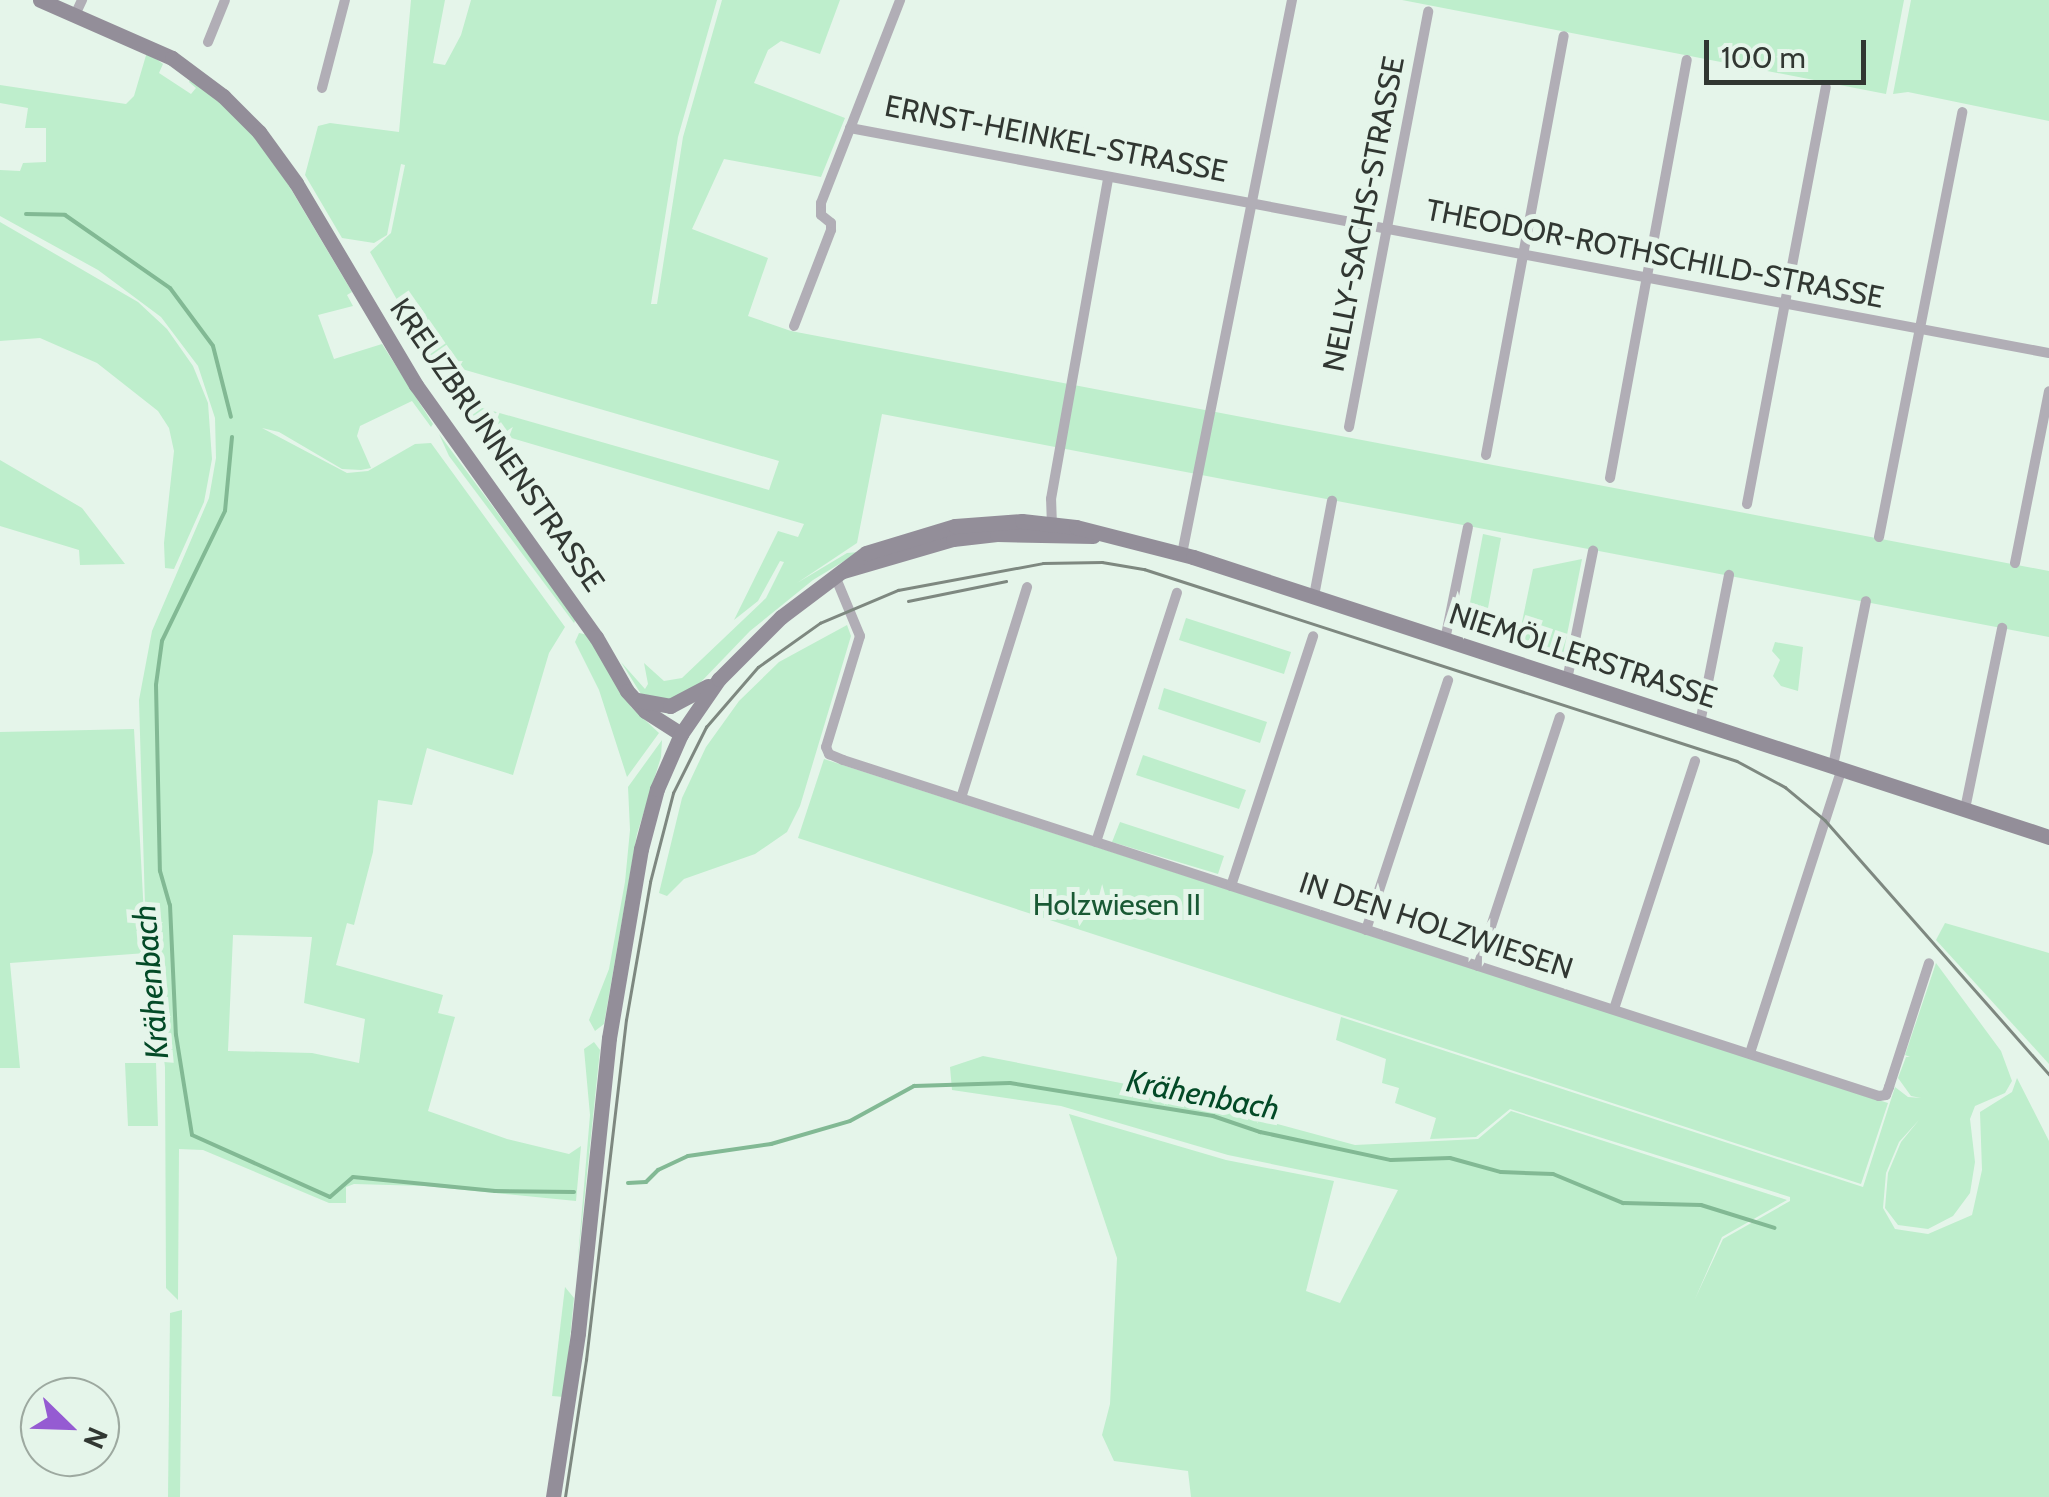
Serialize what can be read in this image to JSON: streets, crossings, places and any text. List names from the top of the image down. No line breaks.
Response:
{"streets":{"main road":["KREUZBRUNNENSTRASSE","NIEMÖLLERSTRASSE"],"street":["ERNST-HEINKEL-STRASSE","NELLY-SACHS-STRASSE","THEODOR-ROTHSCHILD-STRASSE","IN DEN HOLZWIESEN"]},"crossings":[["ERNST-HEINKEL-STRASSE","THEODOR-ROTHSCHILD-STRASSE"],["NELLY-SACHS-STRASSE","THEODOR-ROTHSCHILD-STRASSE"],["KREUZBRUNNENSTRASSE","NIEMÖLLERSTRASSE"],["NIEMÖLLERSTRASSE","IN DEN HOLZWIESEN"]],"water":["Krähenbach"],"parks":["Holzwiesen II"],"scale_bar":"100 m","north":"bottom right"}
